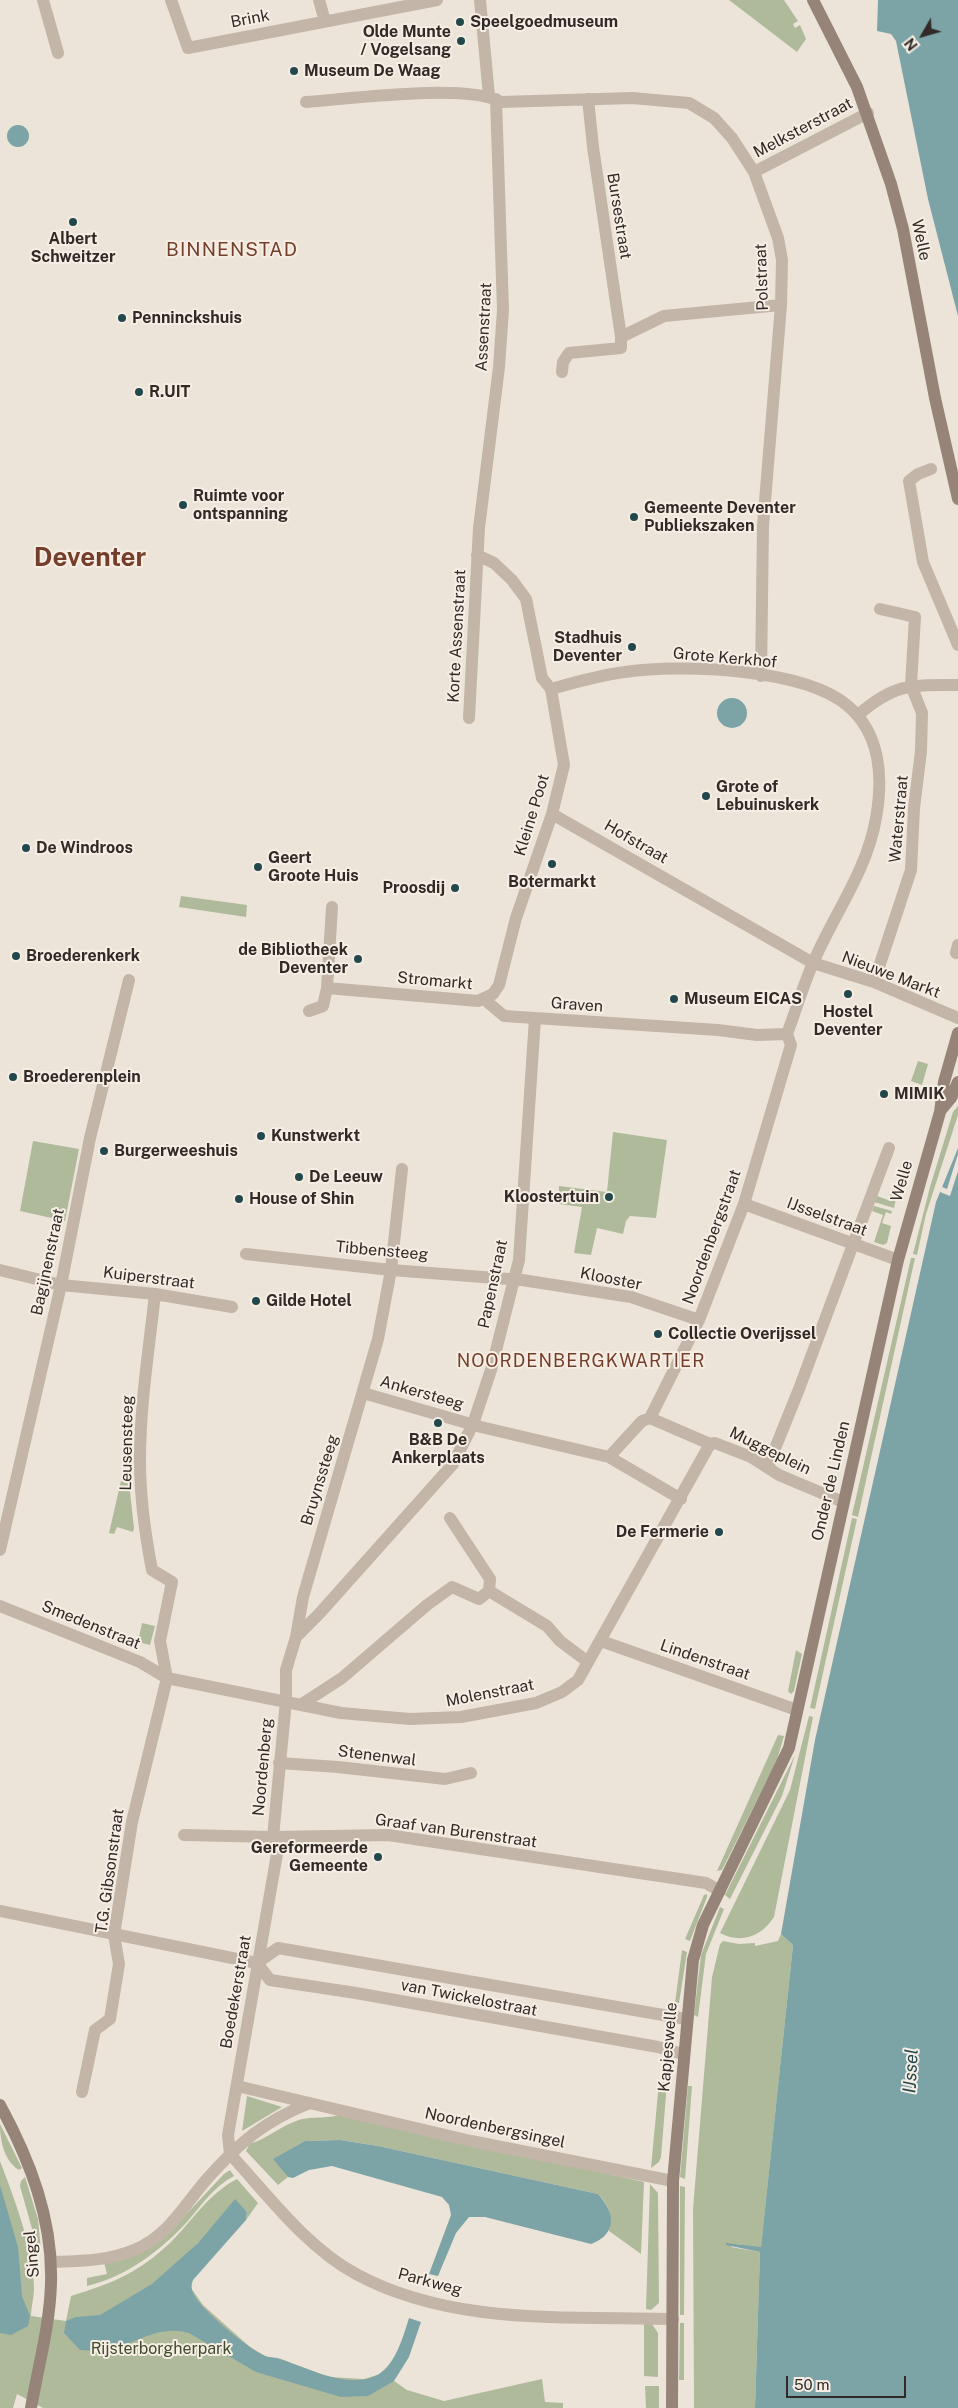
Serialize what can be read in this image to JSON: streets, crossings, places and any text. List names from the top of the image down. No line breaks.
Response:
{"streets":{"street":["Brink","Melksterstraat","Bursestraat","Welle","Polstraat","Assenstraat","Korte Assenstraat","Grote Kerkhof","Kleine Poot","Waterstraat","Hofstraat","Nieuwe Markt","Stromarkt","Graven","IJsselstraat","Noordenbergstraat","Tibbensteeg","Bagijnenstraat","Kuiperstraat","Klooster","Papenstraat","Ankersteeg","Leusensteeg","Muggeplein","Bruynssteeg","Onder de Linden","Smedenstraat","Lindenstraat","Molenstraat","Stenenwal","Noordenberg","Graaf van Burenstraat","T.G. Gibsonstraat","Boedekerstraat","van Twickelostraat","Kapjeswelle","Noordenbergsingel","Singel","Parkweg"]},"crossings":[["Melksterstraat","Welle"],["Melksterstraat","Polstraat"],["Bursestraat","Polstraat"],["Welle","IJsselstraat"],["Welle","Onder de Linden"],["Polstraat","Assenstraat"],["Polstraat","Grote Kerkhof"],["Assenstraat","Korte Assenstraat"],["Assenstraat","Kleine Poot"],["Korte Assenstraat","Kleine Poot"],["Grote Kerkhof","Kleine Poot"],["Grote Kerkhof","Nieuwe Markt"],["Kleine Poot","Hofstraat"],["Kleine Poot","Stromarkt"],["Waterstraat","Nieuwe Markt"],["Hofstraat","Nieuwe Markt"],["Stromarkt","Graven"],["Graven","Noordenbergstraat"],["Graven","Papenstraat"],["IJsselstraat","Noordenbergstraat"],["IJsselstraat","Onder de Linden"],["Noordenbergstraat","Klooster"],["Noordenbergstraat","Ankersteeg"],["Noordenbergstraat","Muggeplein"],["Tibbensteeg","Klooster"],["Tibbensteeg","Papenstraat"],["Tibbensteeg","Bruynssteeg"],["Bagijnenstraat","Kuiperstraat"],["Kuiperstraat","Leusensteeg"],["Klooster","Papenstraat"],["Papenstraat","Ankersteeg"],["Papenstraat","Bruynssteeg"],["Ankersteeg","Bruynssteeg"],["Leusensteeg","Smedenstraat"],["Leusensteeg","T.G. Gibsonstraat"],["Muggeplein","Onder de Linden"],["Muggeplein","Molenstraat"],["Bruynssteeg","Smedenstraat"],["Bruynssteeg","Molenstraat"],["Bruynssteeg","Noordenberg"],["Onder de Linden","Lindenstraat"],["Onder de Linden","Kapjeswelle"],["Smedenstraat","Molenstraat"],["Smedenstraat","Noordenberg"],["Smedenstraat","T.G. Gibsonstraat"],["Lindenstraat","Molenstraat"],["Lindenstraat","Kapjeswelle"],["Molenstraat","Noordenberg"],["Stenenwal","Noordenberg"],["Noordenberg","Graaf van Burenstraat"],["Noordenberg","Boedekerstraat"],["Graaf van Burenstraat","Boedekerstraat"],["Graaf van Burenstraat","Kapjeswelle"],["Boedekerstraat","van Twickelostraat"],["Boedekerstraat","Noordenbergsingel"],["Boedekerstraat","Parkweg"],["van Twickelostraat","Kapjeswelle"],["Kapjeswelle","Noordenbergsingel"],["Kapjeswelle","Parkweg"]],"districts":["BINNENSTAD","Deventer","NOORDENBERGKWARTIER"],"water":["IJssel"],"parks":["Rijsterborgherpark"],"places":["Speelgoedmuseum","Olde Munte / Vogelsang","Museum De Waag","Albert Schweitzer","Penninckshuis","R.UIT","Ruimte voor ontspanning","Gemeente Deventer Publiekszaken","Stadhuis Deventer","Grote of Lebuinuskerk","De Windroos","Botermarkt","Geert Groote Huis","Proosdij","Broederenkerk","de Bibliotheek Deventer","Hostel Deventer","Museum EICAS","Broederenplein","MIMIK","Kunstwerkt","Burgerweeshuis","De Leeuw","Kloostertuin","House of Shin","Gilde Hotel","Collectie Overijssel","B&B De Ankerplaats","De Fermerie","Gereformeerde Gemeente"],"scale_bar":"50 m","north":"bottom left"}
